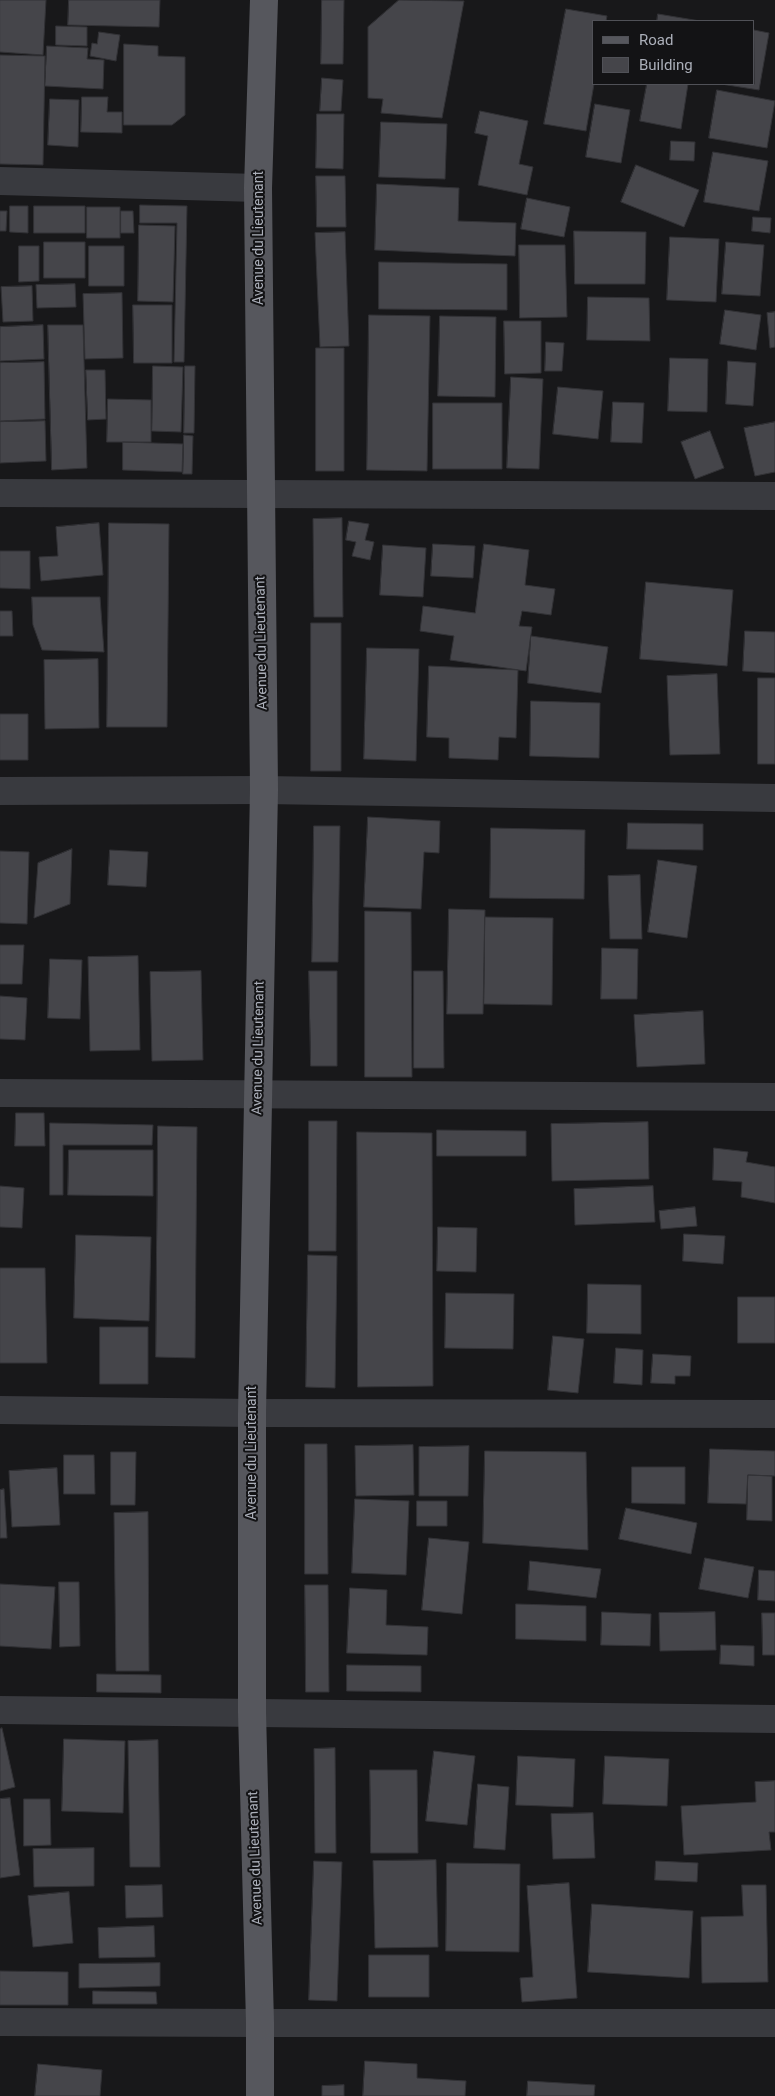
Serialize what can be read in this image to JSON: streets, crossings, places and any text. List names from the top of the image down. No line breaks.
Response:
{"streets":{"main road":["Avenue du Lieutenant"]},"legend":["Road","Building"]}
